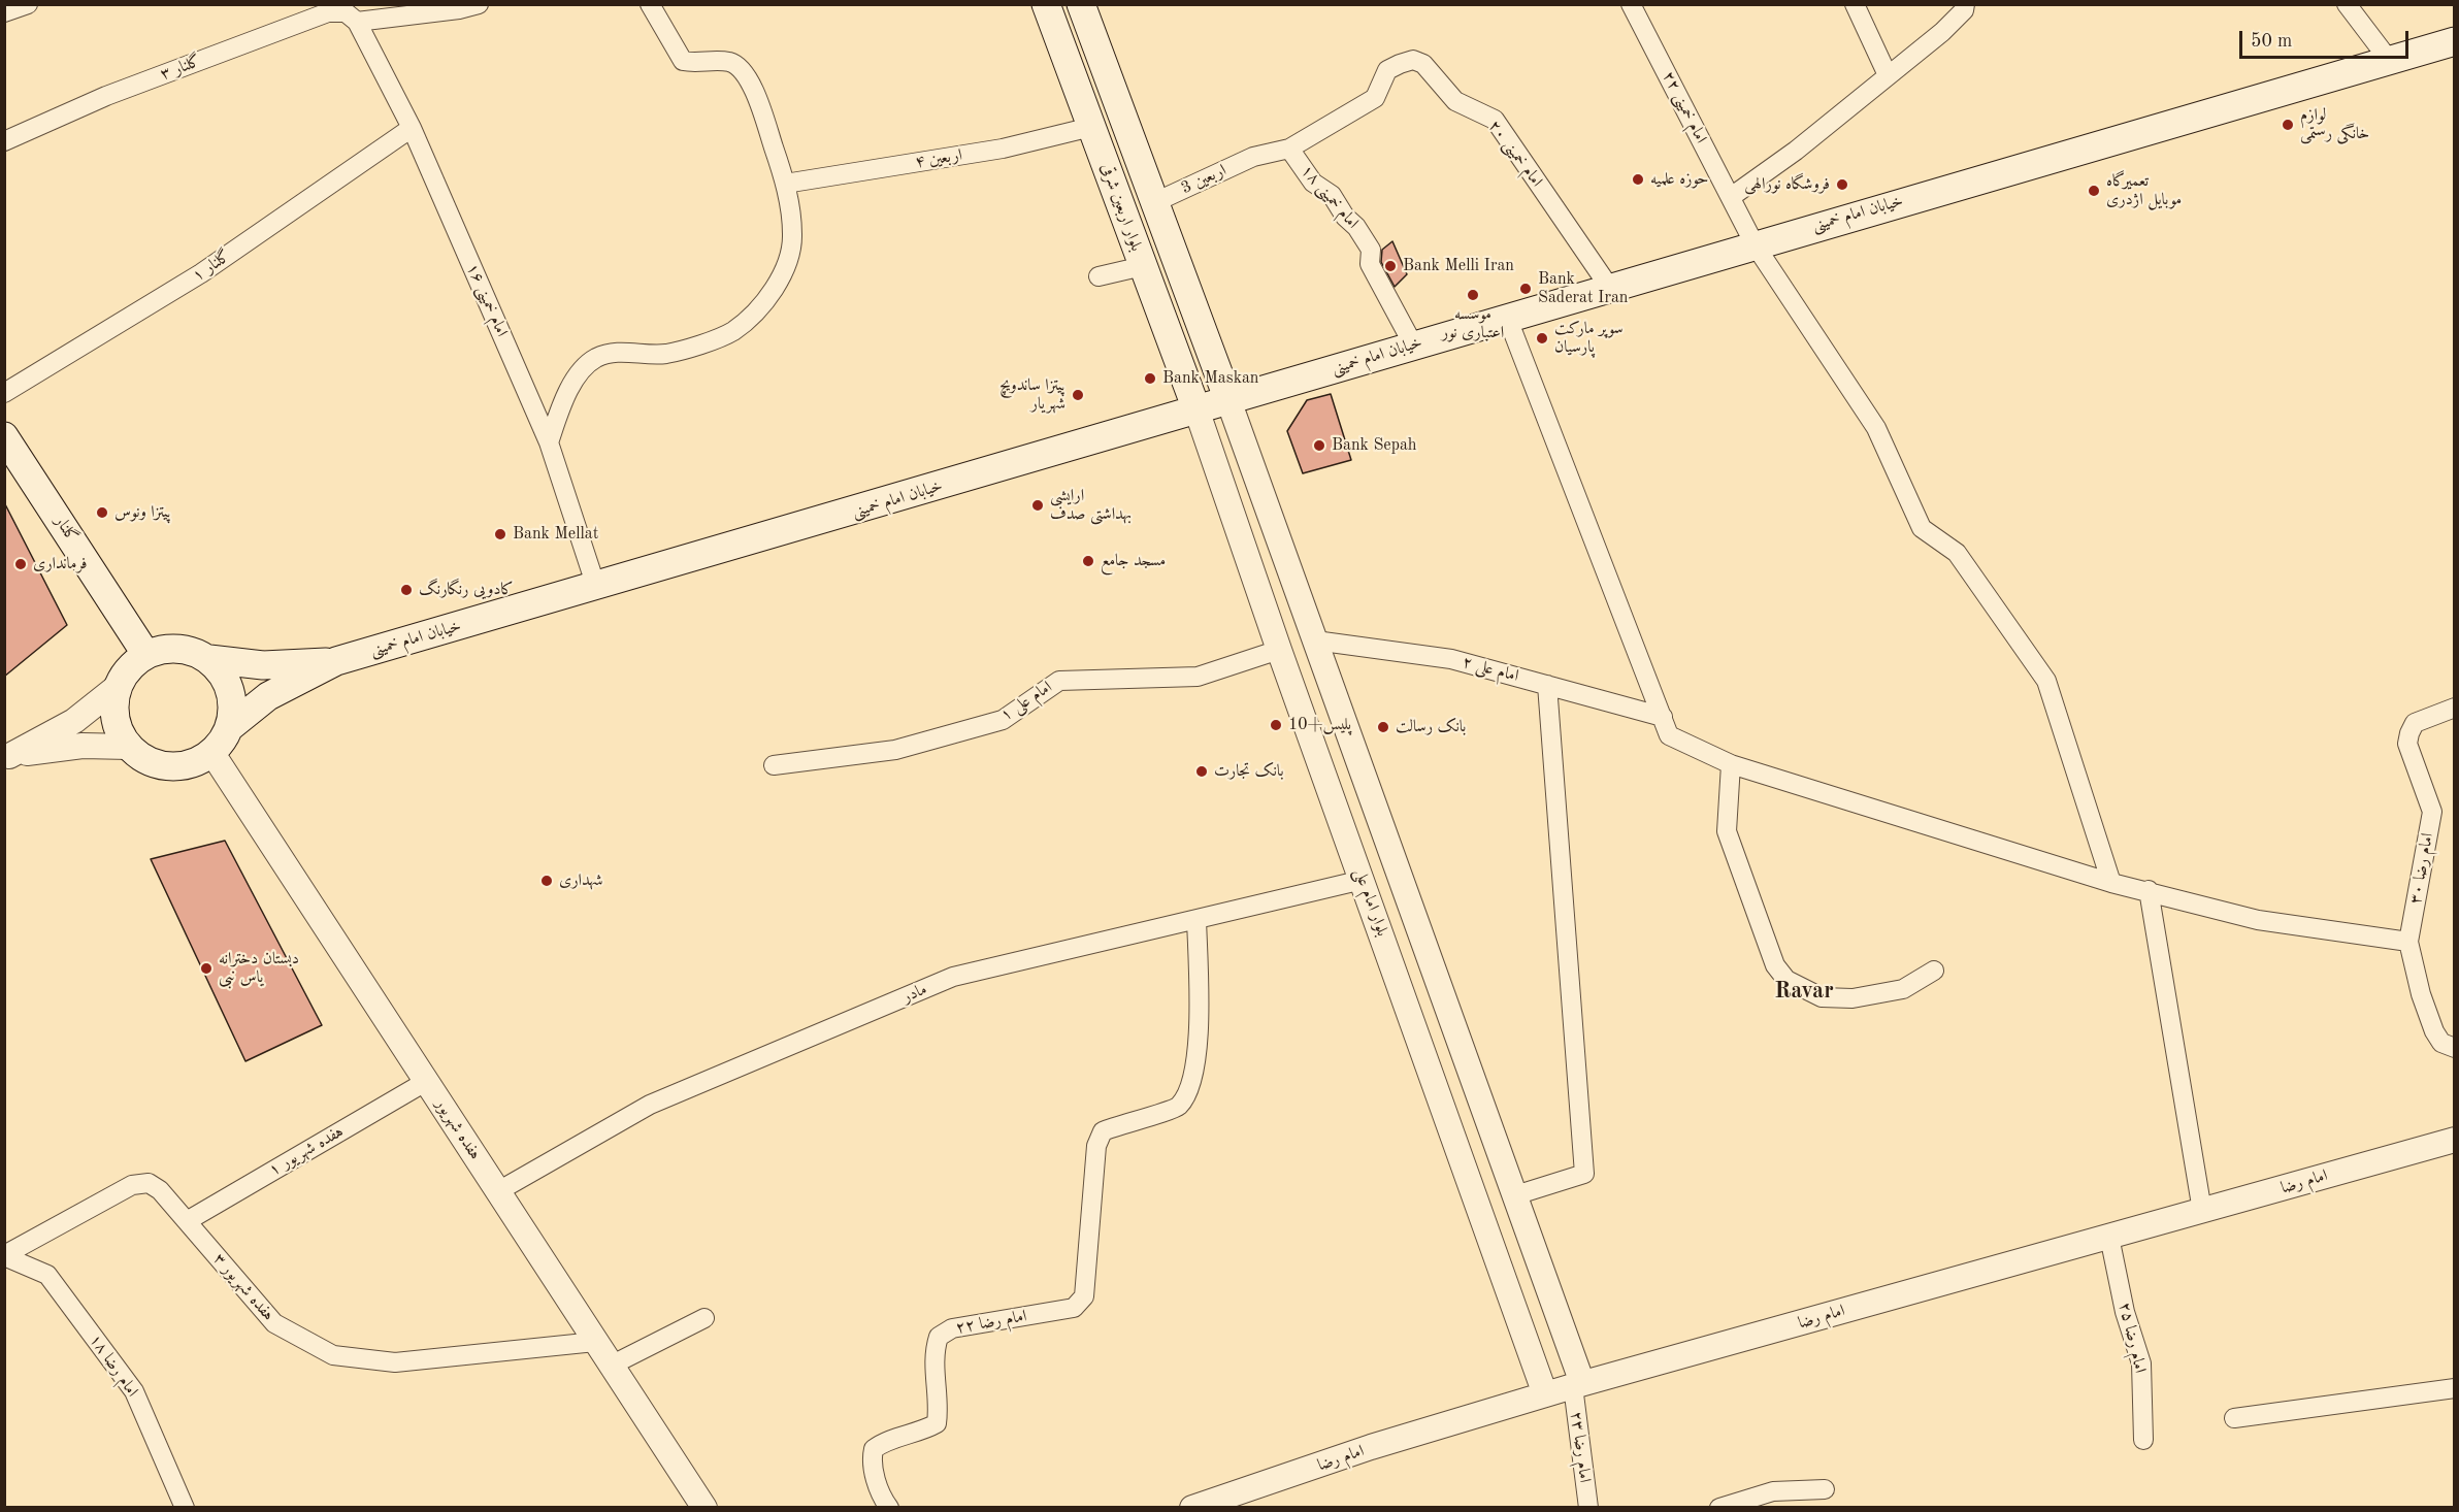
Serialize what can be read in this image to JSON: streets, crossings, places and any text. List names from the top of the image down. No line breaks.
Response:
{"streets":{"main road":["بلوار اربعین شرقی","خیابان امام خمینی","گلنار"],"street":["گلنار ۳","امام خمینی ۲۲","امام خمینی ۲۰","اربعین ۴","اربعین 3","امام خمینی ۱۸","گلنار ۱","امام خمینی ۱۶","امام علی ۲","امام علی ۱","امام رضا ۳۰","بلوار امام علی","مادر","هفده شهریور","هفده شهریور ۱","امام رضا","هفده شهریور ۳","امام رضا ۲۲","امام رضا ۲۵","امام رضا ۱۸","امام رضا ۲۳"]},"crossings":[["گلنار ۳","امام خمینی ۱۶"],["امام خمینی ۲۲","خیابان امام خمینی"],["امام خمینی ۲۰","امام خمینی ۱۸"],["امام خمینی ۲۰","خیابان امام خمینی"],["اربعین ۴","بلوار اربعین شرقی"],["اربعین 3","امام خمینی ۱۸"],["اربعین 3","بلوار اربعین شرقی"],["امام خمینی ۱۸","خیابان امام خمینی"],["بلوار اربعین شرقی","خیابان امام خمینی"],["بلوار اربعین شرقی","بلوار امام علی"],["خیابان امام خمینی","امام خمینی ۱۶"],["خیابان امام خمینی","بلوار امام علی"],["گلنار ۱","امام خمینی ۱۶"],["گلنار","هفده شهریور"],["امام علی ۱","بلوار امام علی"],["بلوار امام علی","مادر"],["بلوار امام علی","امام رضا"],["مادر","هفده شهریور"],["مادر","امام رضا ۲۲"],["هفده شهریور","هفده شهریور ۱"],["هفده شهریور","هفده شهریور ۳"],["هفده شهریور ۱","هفده شهریور ۳"],["امام رضا","امام رضا ۲۵"],["امام رضا","امام رضا ۲۳"],["هفده شهریور ۳","امام رضا ۱۸"]],"districts":["Ravar"],"places":["لوازم خانگی رستمی","حوزه علمیه","فروشگاه نورالهی","تعمیرگاه موبایل اژدری","Bank Melli Iran","Bank Saderat Iran","موسسه اعتباری نور","سوپر مارکت پارسیان","Bank Maskan","پیتزا ساندویچ شهریار","Bank Sepah","ارایشی بهداشتی صدف","پیتزا ونوس","Bank Mellat","مسجد جامع","فرمانداری","کادویی رنگارنگ","پلیس+10","بانک رسالت","بانک تجارت","شهداری","دبستان دخترانه یاس نبی"],"scale_bar":"50 m"}
